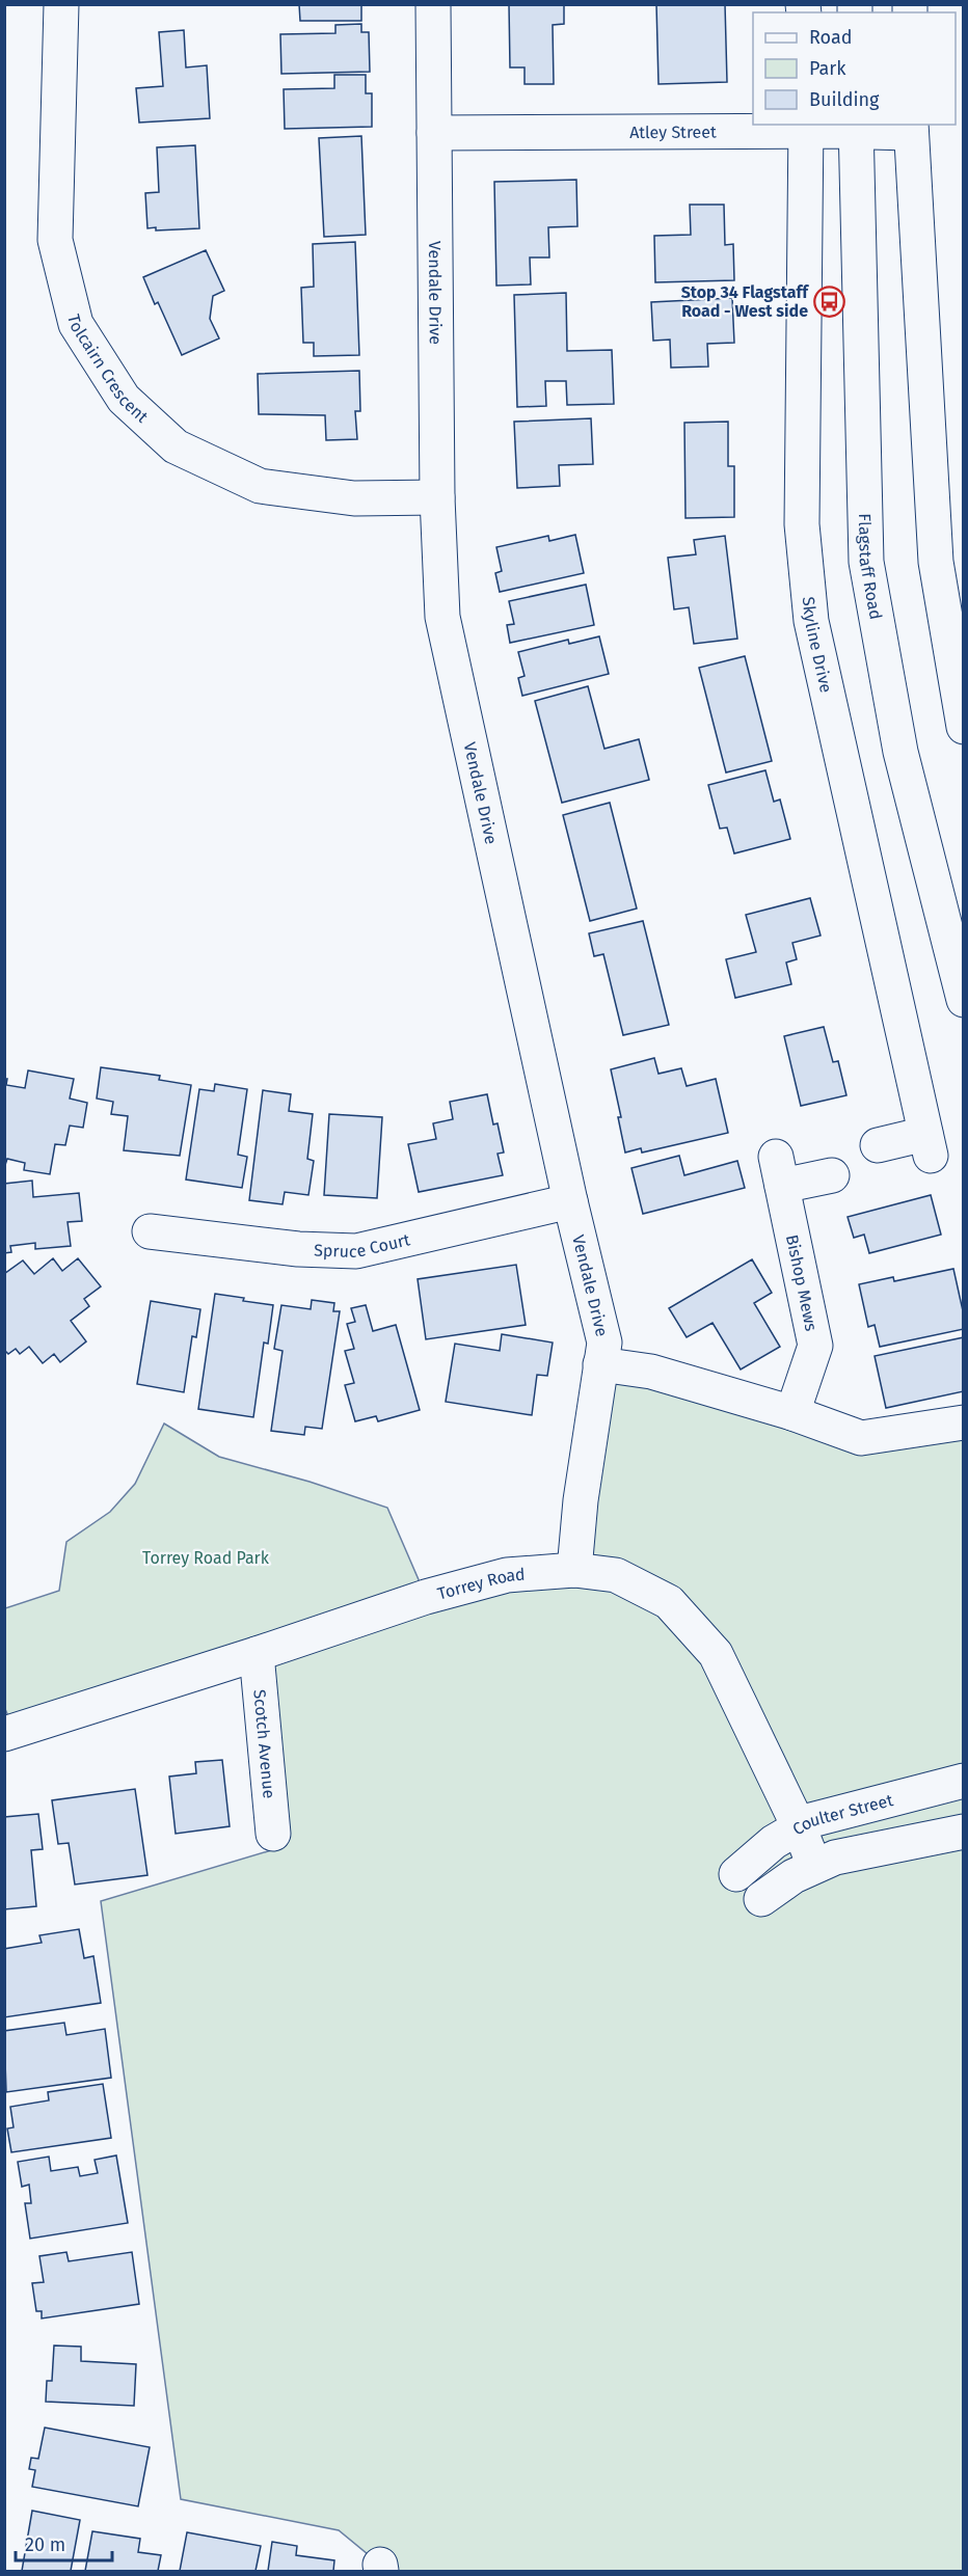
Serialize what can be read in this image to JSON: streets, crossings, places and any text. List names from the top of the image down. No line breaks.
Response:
{"streets":{"street":["Atley Street","Vendale Drive","Tolcairn Crescent","Flagstaff Road","Skyline Drive","Spruce Court","Bishop Mews","Torrey Road","Scotch Avenue","Coulter Street"]},"crossings":[["Atley Street","Vendale Drive"],["Atley Street","Flagstaff Road"],["Atley Street","Skyline Drive"],["Vendale Drive","Tolcairn Crescent"],["Vendale Drive","Spruce Court"],["Vendale Drive","Torrey Road"],["Torrey Road","Scotch Avenue"],["Torrey Road","Coulter Street"]],"parks":["Torrey Road Park"],"places":{"bus stop":["Stop 34 Flagstaff Road - West side"]},"legend":["Road","Park","Building"],"scale_bar":"20 m"}
